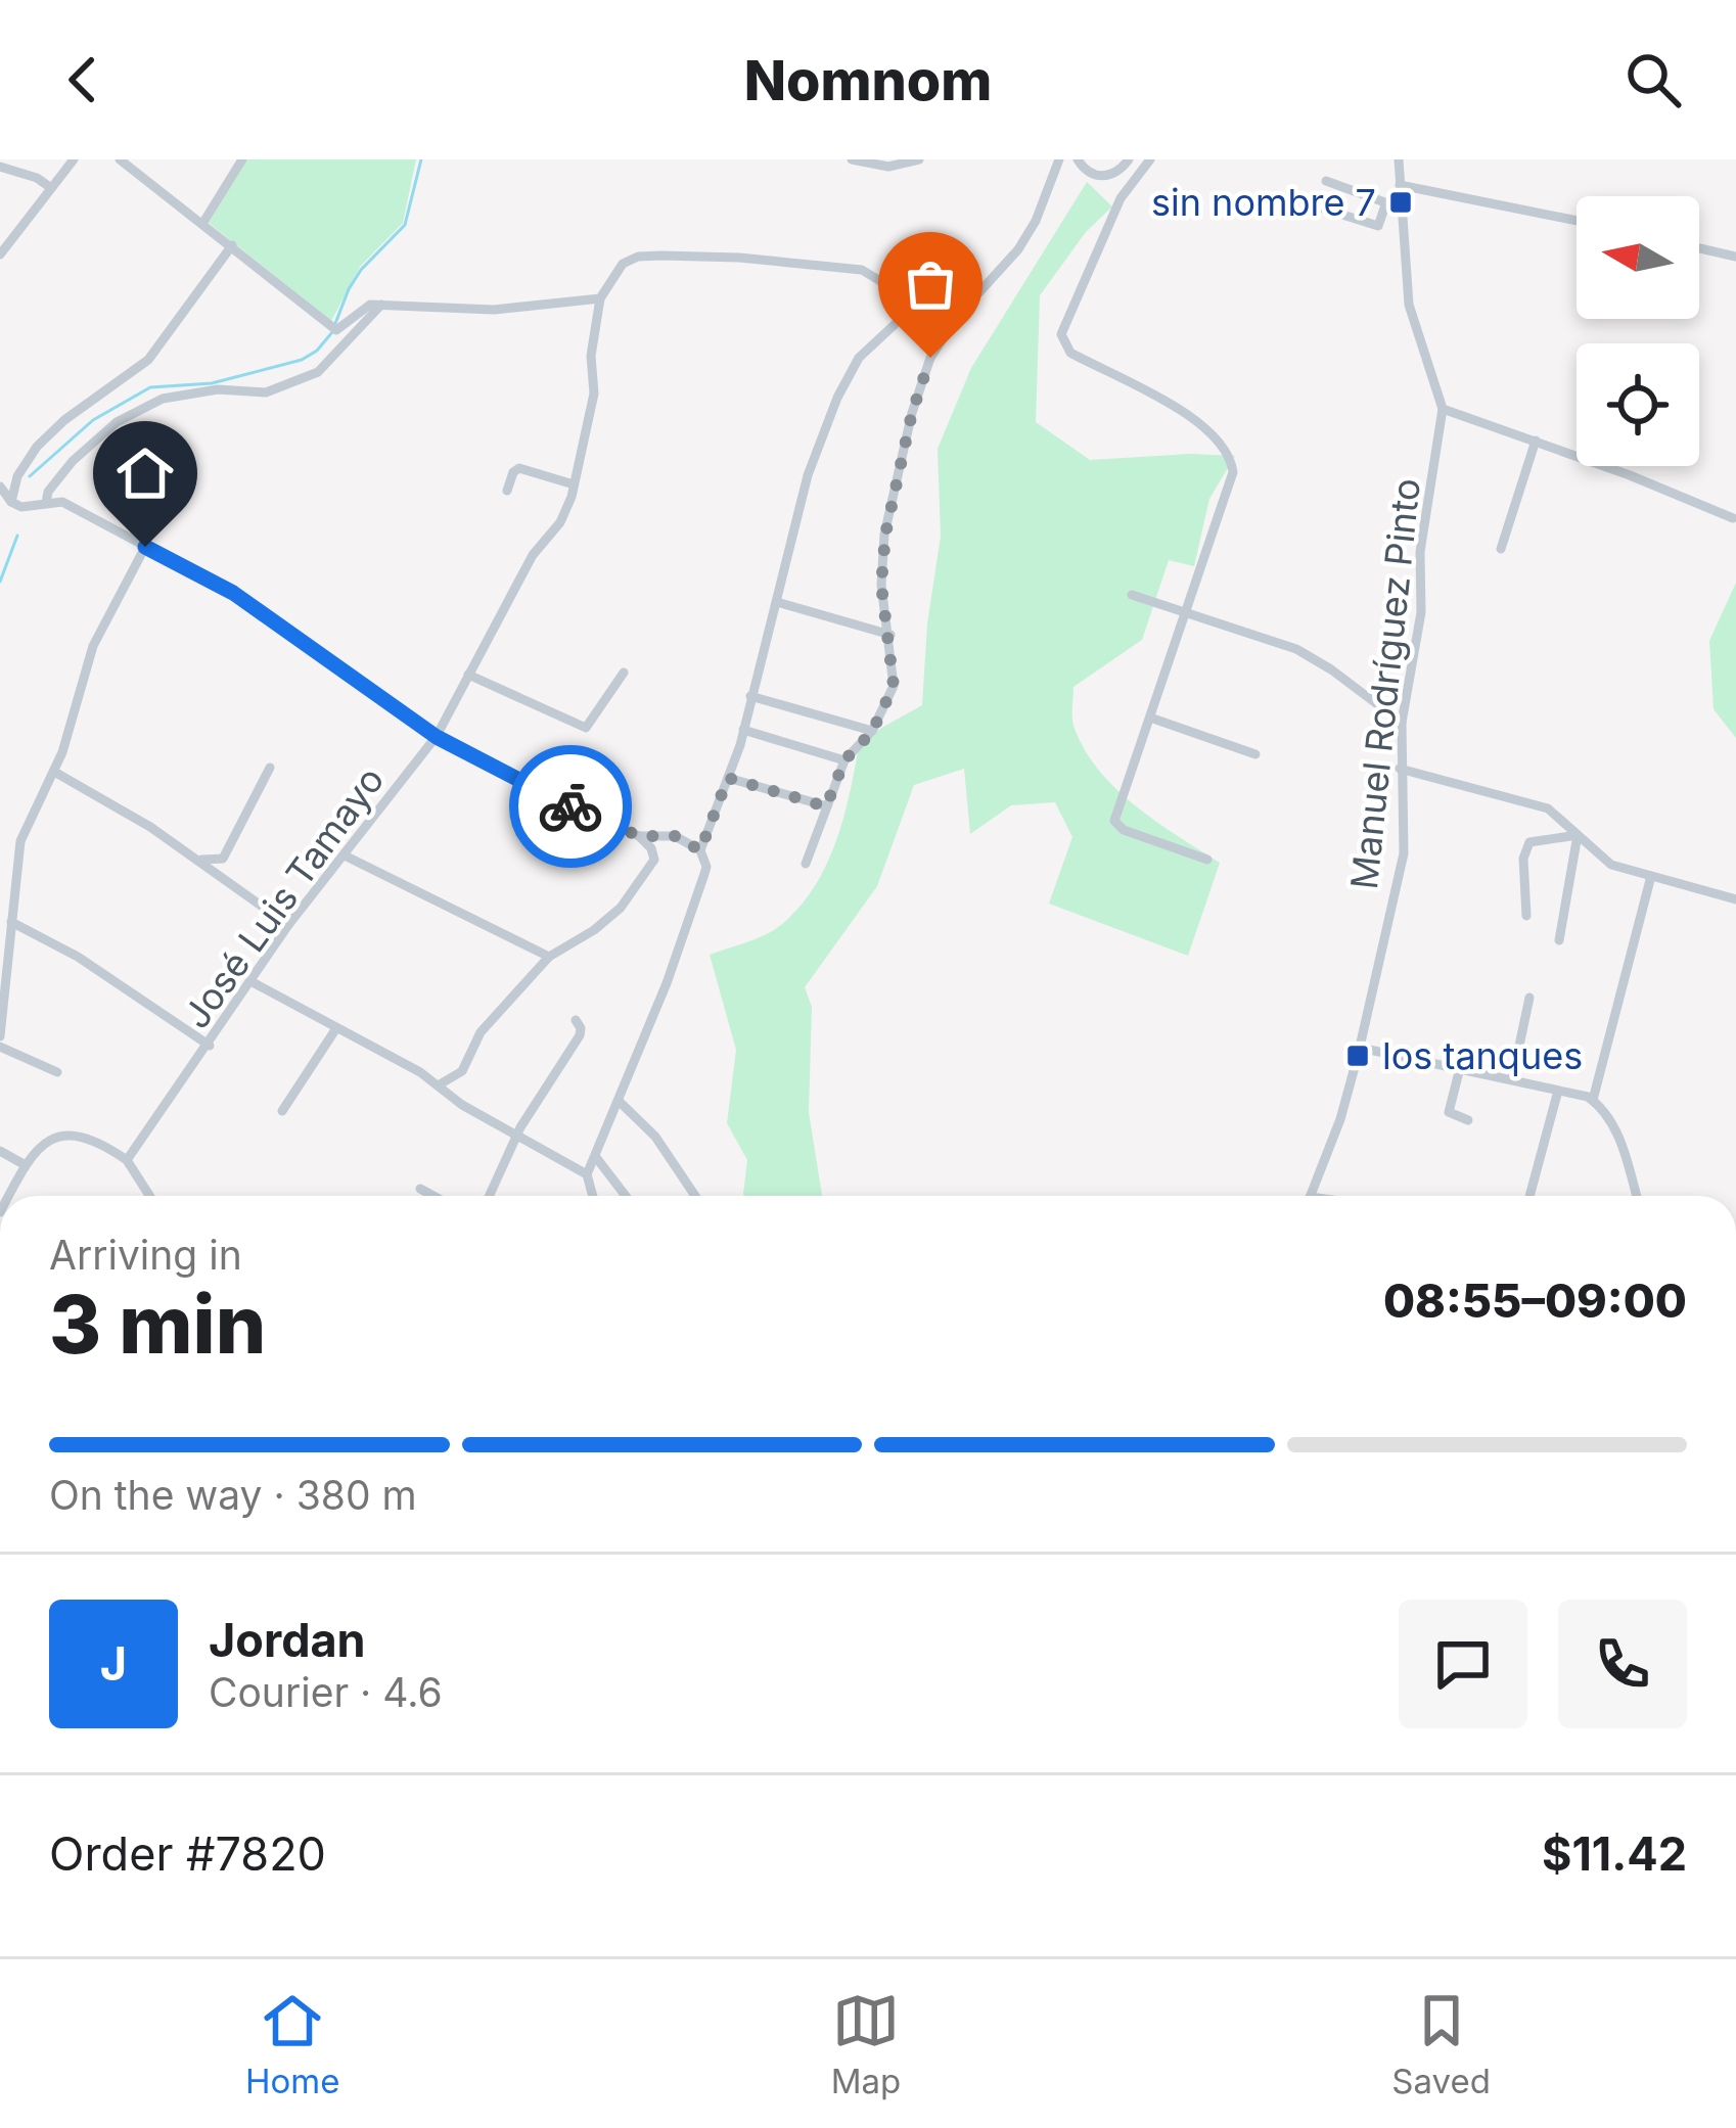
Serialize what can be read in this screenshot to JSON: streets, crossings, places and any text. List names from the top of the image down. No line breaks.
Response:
{"streets":{"street":["Manuel Rodríguez Pinto","José Luis Tamayo"]},"places":{"transit":["sin nombre 7","los tanques"]},"north":"left","page":{"header":"Nomnom","heading":["3 min","Arriving in","08:55–09:00"],"panel":["Jordan","Courier · 4.6","Order #7820","$11.42"],"bar":"On the way · 380 m","round":"J","tabs":["Home","Map","Saved"]}}
